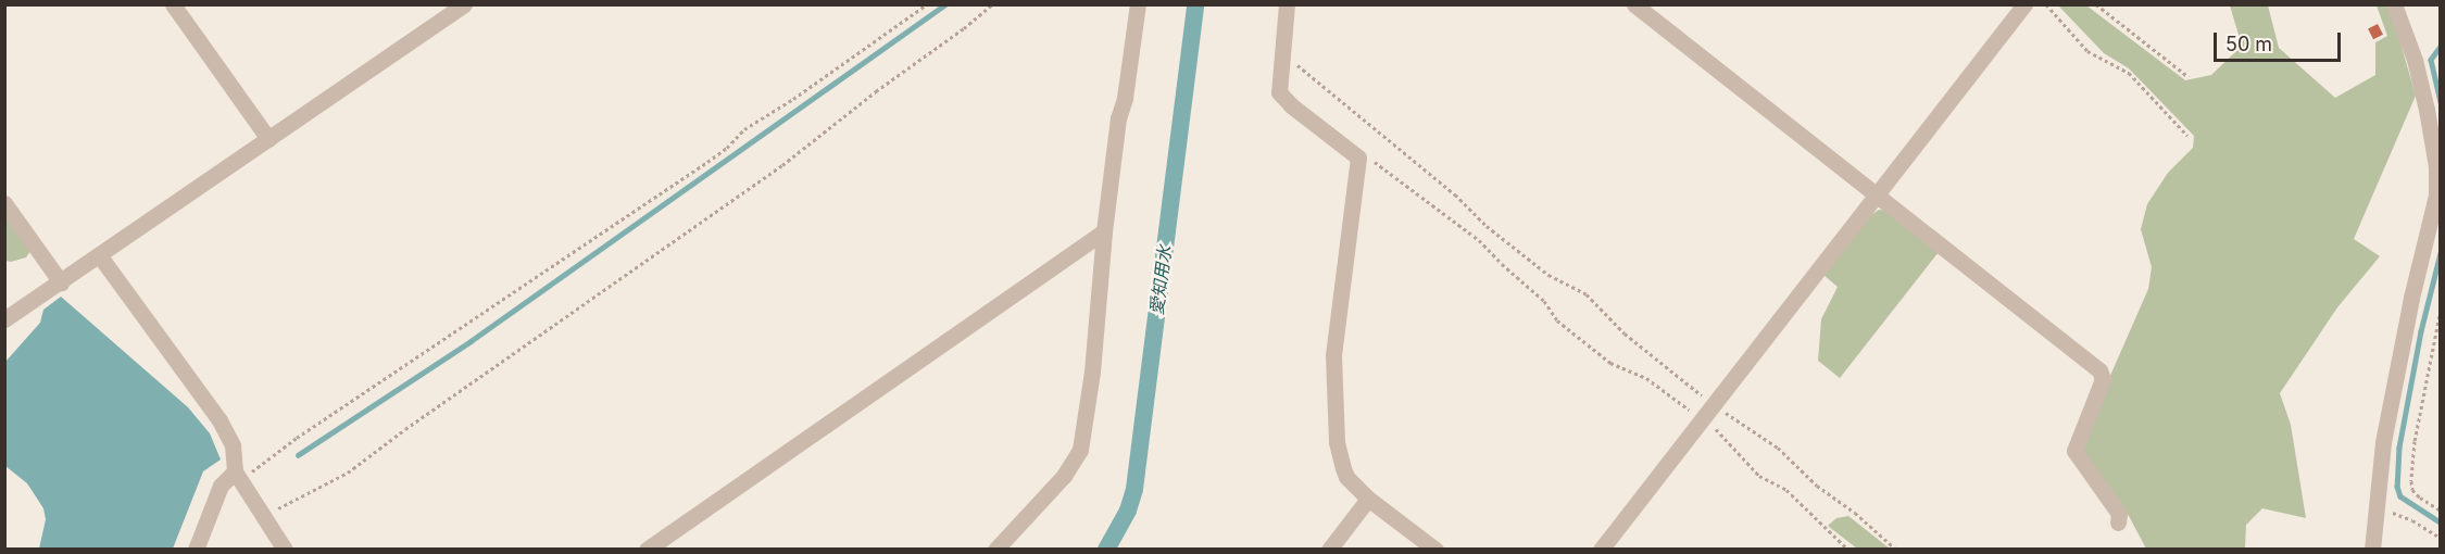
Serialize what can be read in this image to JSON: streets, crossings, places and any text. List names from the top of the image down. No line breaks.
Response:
{"water":["愛知用水"],"scale_bar":"50 m"}
